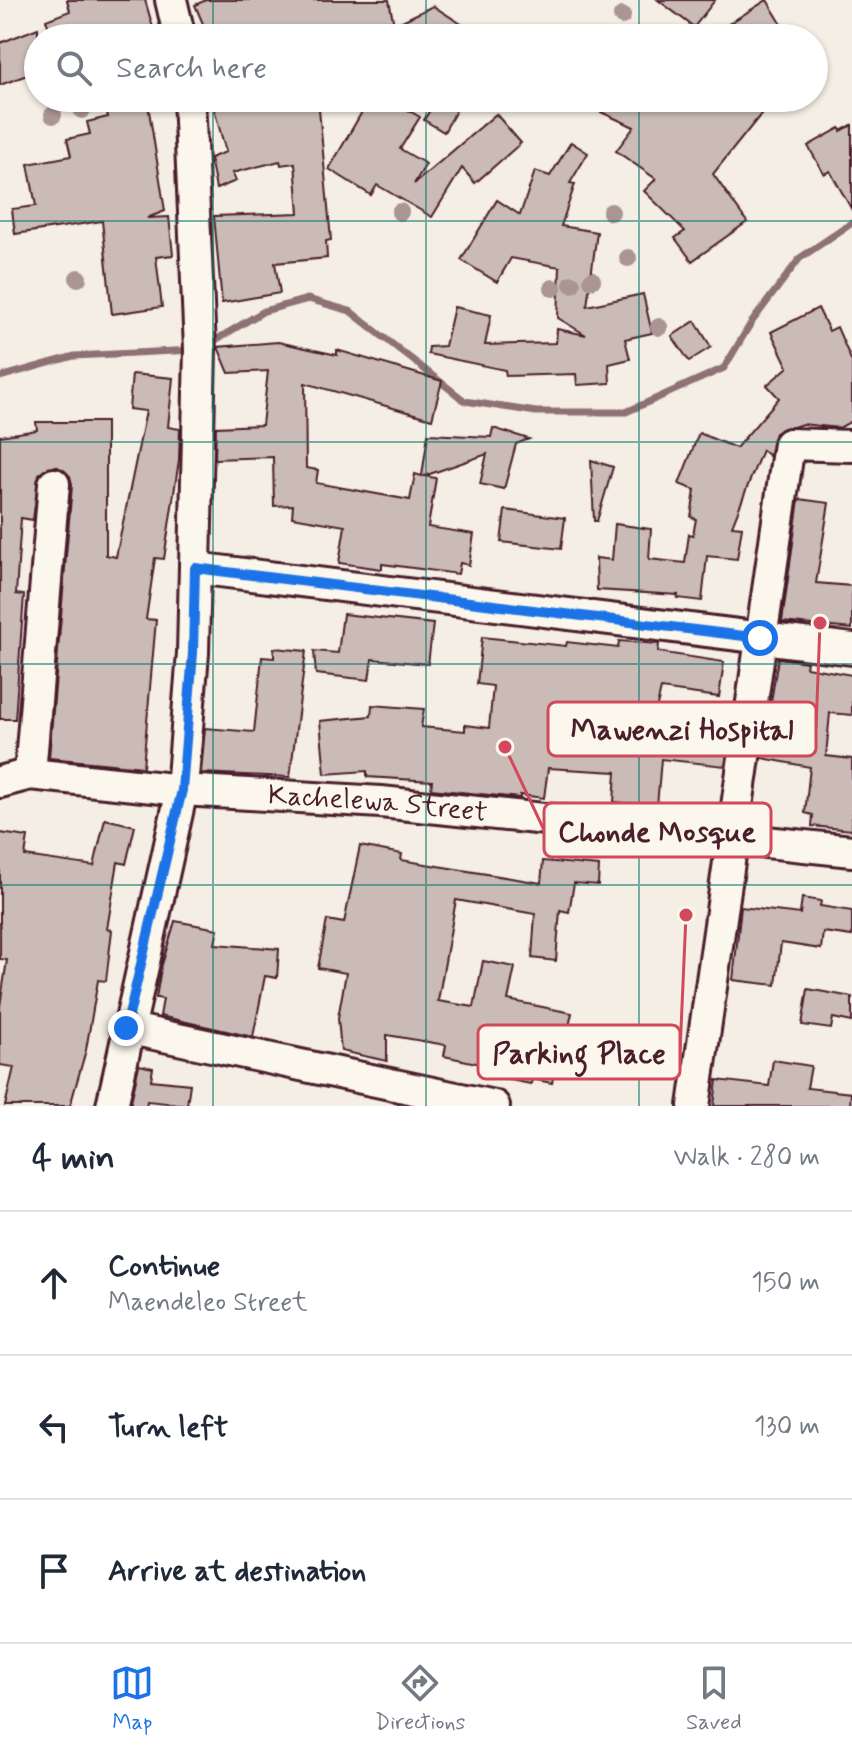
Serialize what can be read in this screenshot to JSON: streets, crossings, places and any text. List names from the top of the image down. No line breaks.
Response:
{"streets":{"street":["Kachelewa Street"]},"places":["Mawenzi Hospital","Chonde Mosque","Parking Place"],"page":{"search":"Search here","heading":["4 min","Walk · 280 m"],"list":[["Continue","Maendeleo Street","150 m"],["Turn left","130 m"],"Arrive at destination"],"nav":["Map","Directions","Saved"]}}
